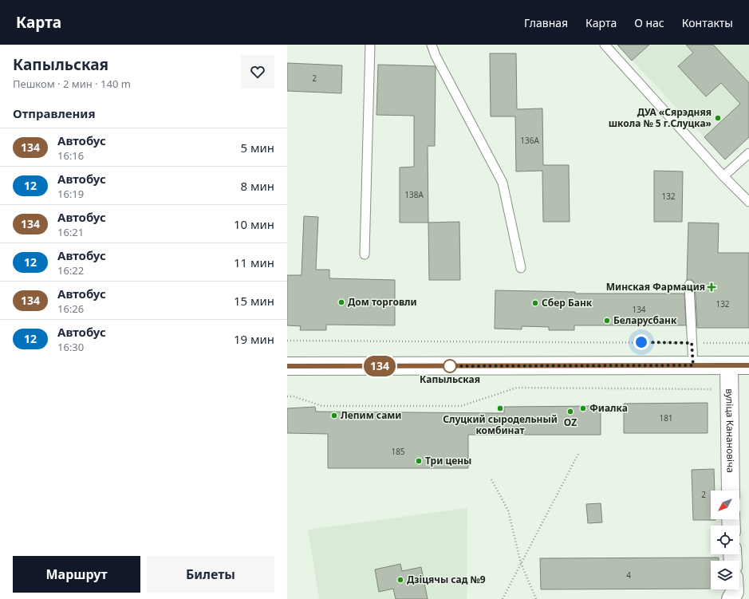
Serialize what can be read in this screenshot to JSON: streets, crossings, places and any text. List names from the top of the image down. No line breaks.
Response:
{"streets":{"main road":["вуліца Канановіча"]},"places":{"other":["ДУА «Сярэдняя школа № 5 г.Слуцка»","Дом торговли","Сбер Банк","Беларусбанк","Капыльская","Слуцкий сыродельный комбинат","Фиалка","OZ","Лепим сами","Три цены","Дзіцячы сад №9"],"health":["Минская Фармация"]},"lines":["bus line 134"],"house_numbers":["2","136А","138А","132","132","134","181","185","2","4"],"north":"bottom left","page":{"header":"Карта","nav":["Главная","Карта","О нас","Контакты"],"heading":[["Капыльская","Пешком · 2 мин · 140 m"],"Отправления"],"on_map":"134","list":[{"mark":"134","name":"Автобус","note":"16:16","value":"5 мин"},{"mark":"12","name":"Автобус","note":"16:19","value":"8 мин"},{"mark":"134","name":"Автобус","note":"16:21","value":"10 мин"},{"mark":"12","name":"Автобус","note":"16:22","value":"11 мин"},{"mark":"134","name":"Автобус","note":"16:26","value":"15 мин"},{"mark":"12","name":"Автобус","note":"16:30","value":"19 мин"}],"buttons":["Маршрут","Билеты"]}}
